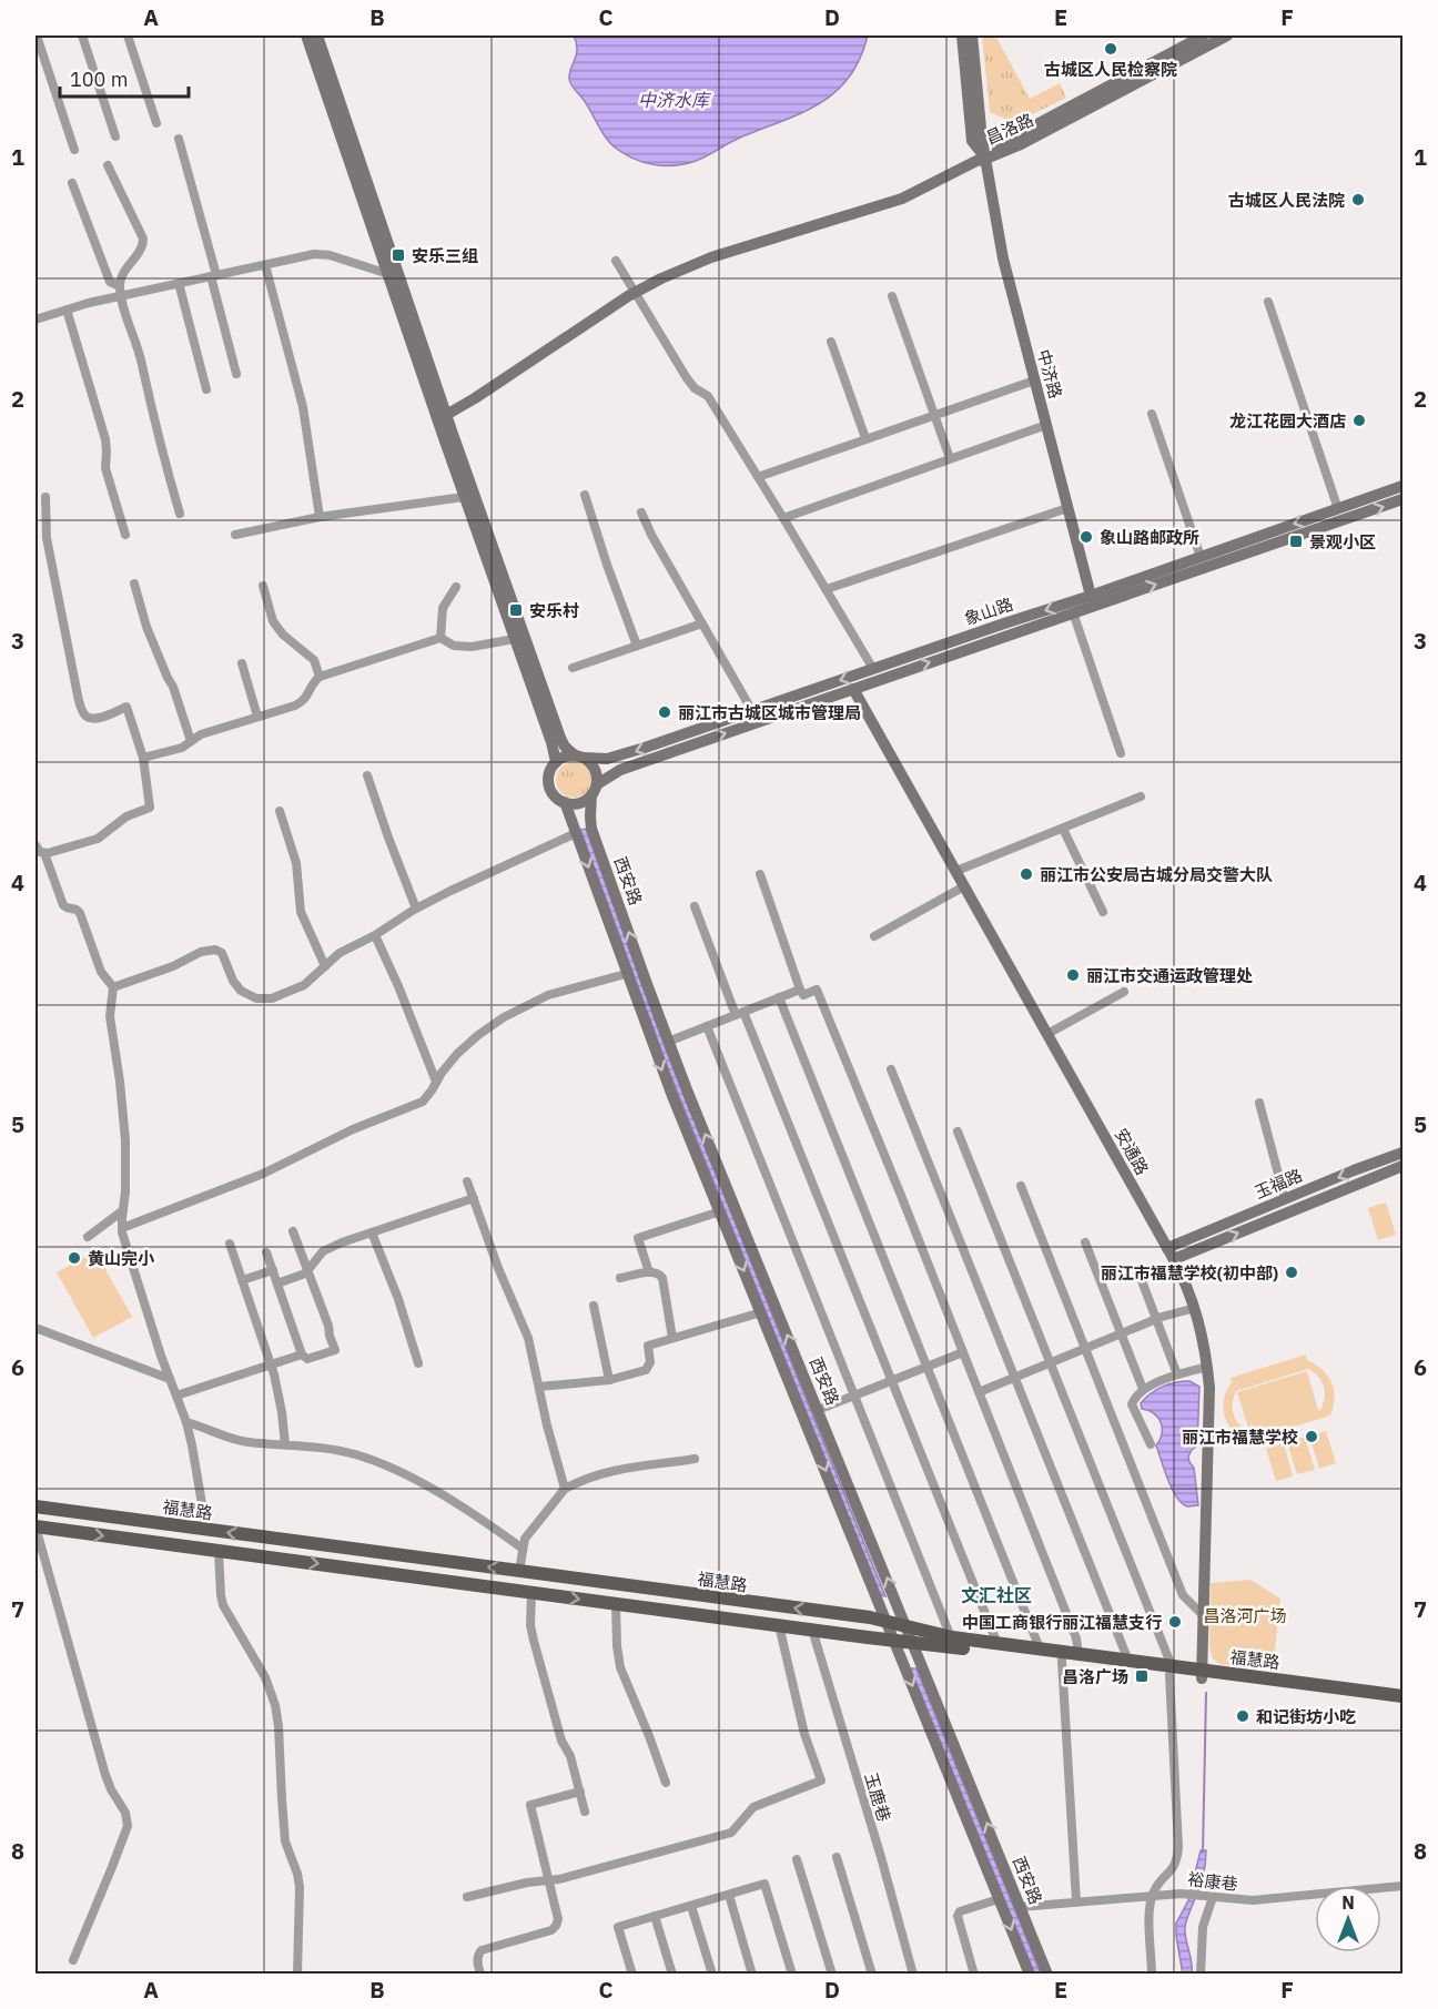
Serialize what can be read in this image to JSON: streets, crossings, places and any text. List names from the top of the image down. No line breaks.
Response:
{"streets":{"main road":["福慧路"],"street":["昌洛路","中济路","象山路","西安路","安通路","玉福路","玉鹿巷","裕康巷"]},"crossings":[["昌洛路","中济路"],["中济路","象山路"],["象山路","西安路"],["象山路","安通路"],["西安路","福慧路"],["西安路","裕康巷"],["安通路","玉福路"],["安通路","福慧路"],["福慧路","玉鹿巷"]],"districts":["文汇社区"],"water":["中济水库"],"parks":["昌洛河广场"],"places":{"other":["古城区人民检察院","古城区人民法院","龙江花园大酒店","象山路邮政所","丽江市古城区城市管理局","丽江市公安局古城分局交警大队","丽江市交通运政管理处","黄山完小","丽江市福慧学校(初中部)","丽江市福慧学校","中国工商银行丽江福慧支行","和记街坊小吃"],"transit":["安乐三组","景观小区","安乐村","昌洛广场"]},"scale_bar":"100 m","north":"top","grid":{"columns":["A","B","C","D","E","F"],"rows":["1","2","3","4","5","6","7","8"]}}
